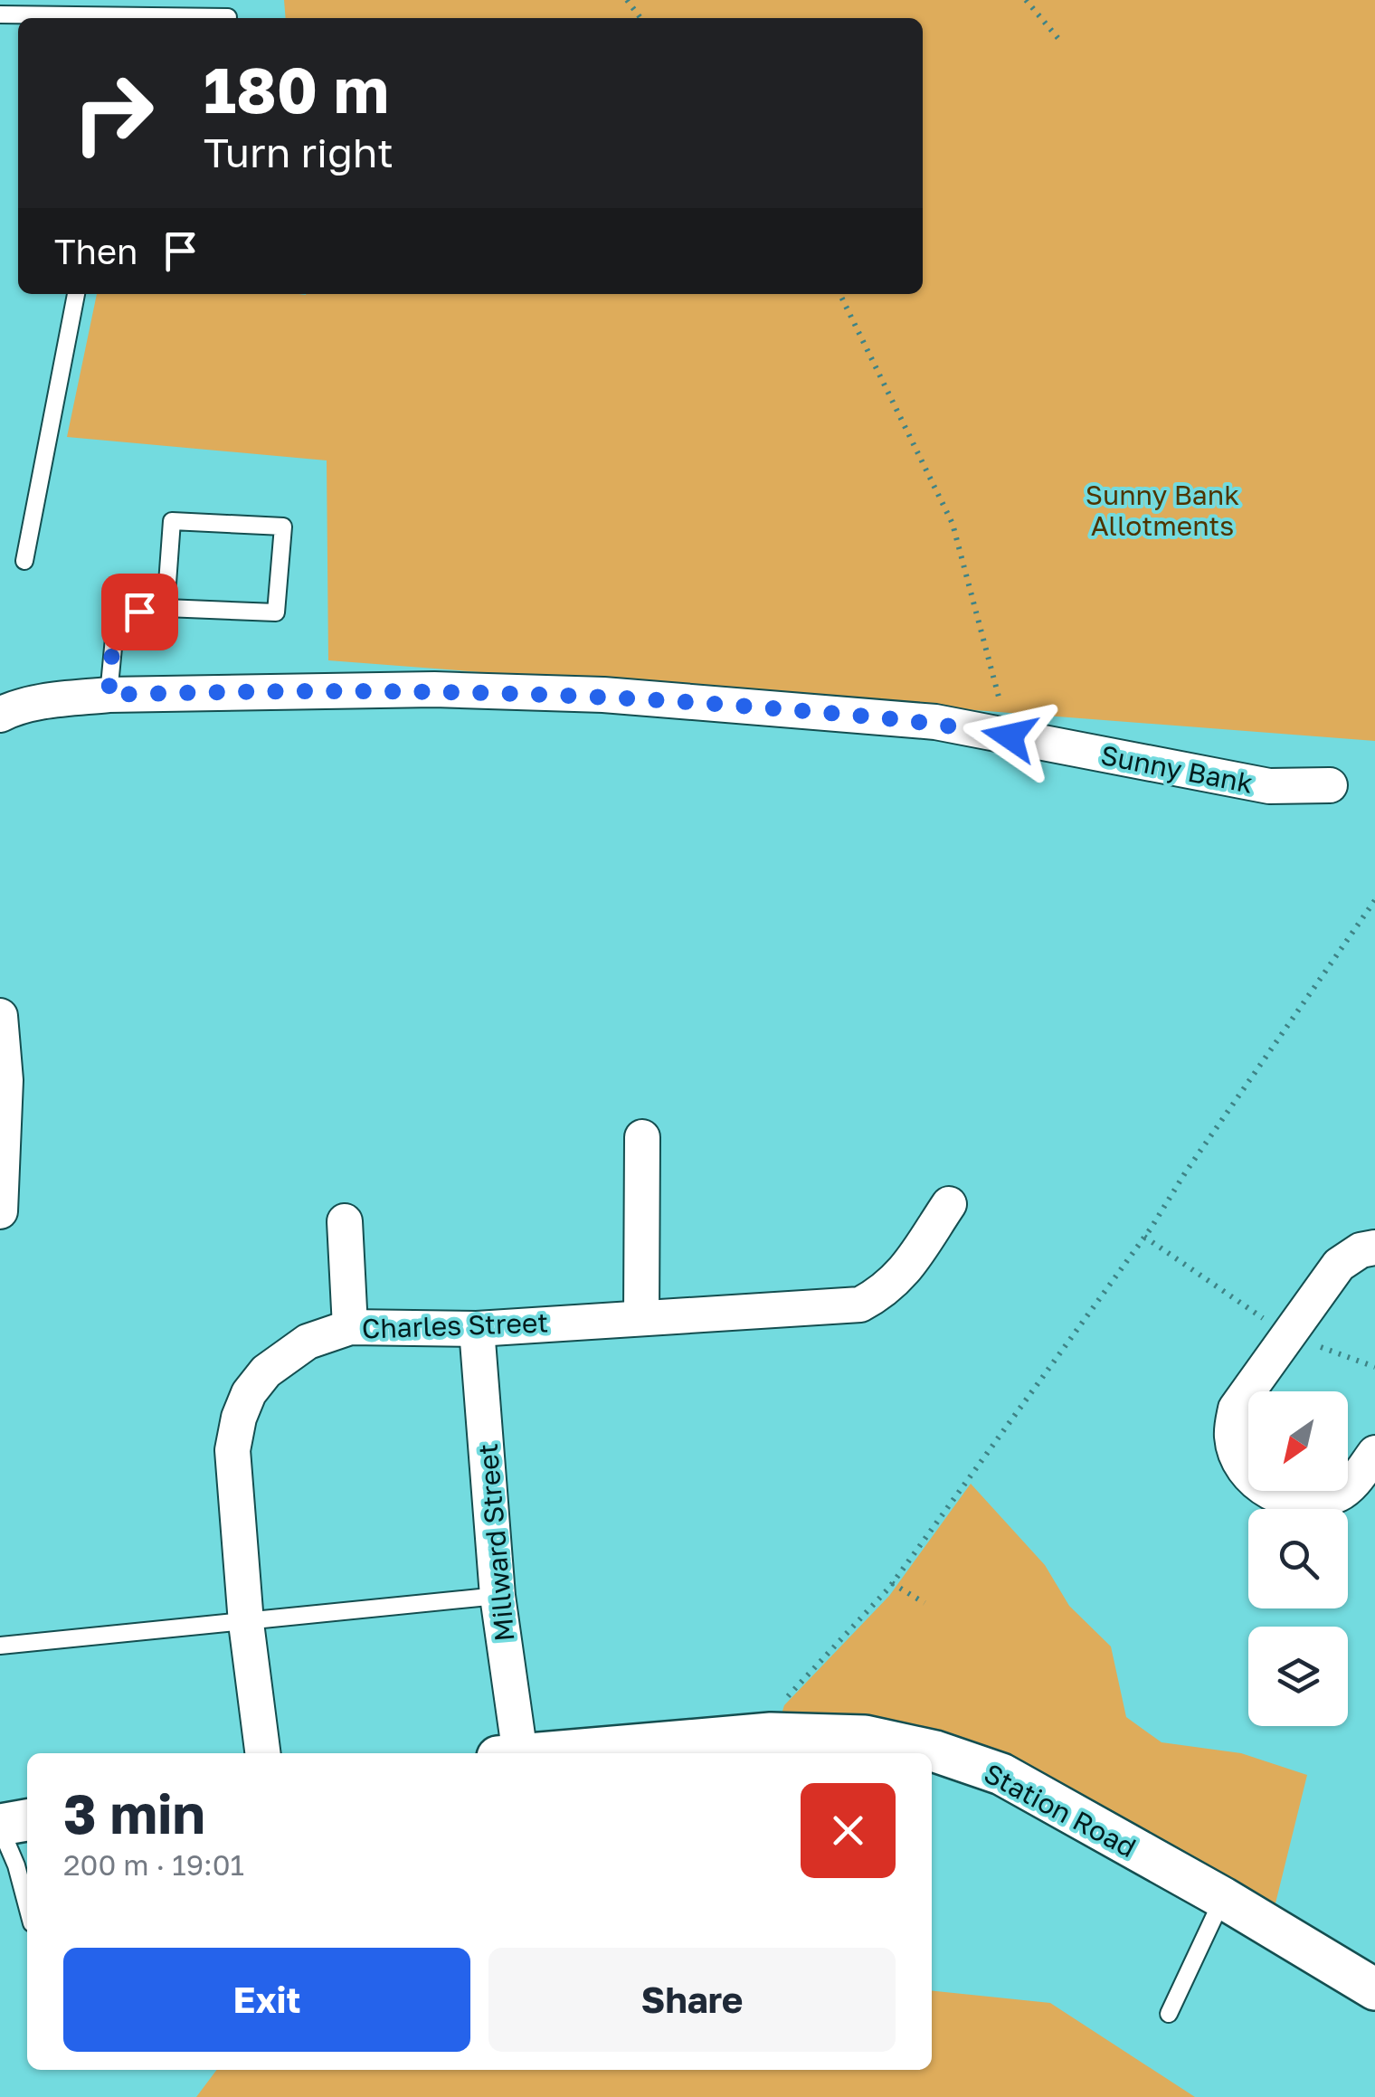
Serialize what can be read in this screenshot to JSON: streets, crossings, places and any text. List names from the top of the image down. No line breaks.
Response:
{"streets":{"street":["Sunny Bank","Charles Street","Millward Street","Station Road"]},"crossings":[["Charles Street","Millward Street"]],"parks":["Sunny Bank Allotments"],"north":"bottom left","page":{"turn":["180 m","Turn right"],"then":"Then","heading":["3 min","200 m · 19:01"],"buttons":["Exit","Share"]}}
